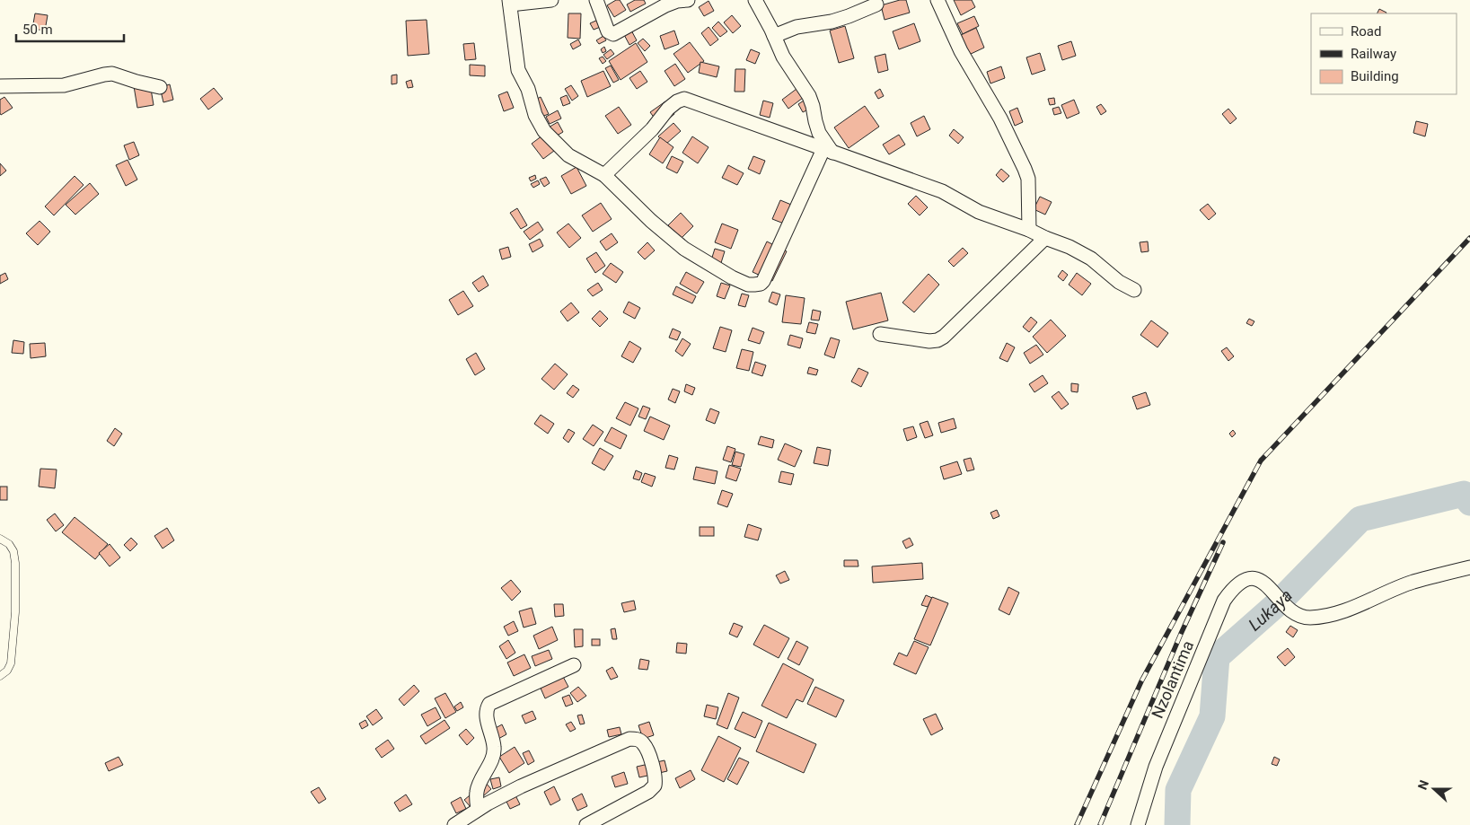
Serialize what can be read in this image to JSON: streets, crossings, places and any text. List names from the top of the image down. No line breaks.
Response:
{"streets":{"street":["Nzolantima"]},"water":["Lukaya"],"legend":["Road","Railway","Building"],"scale_bar":"50 m","north":"left"}
